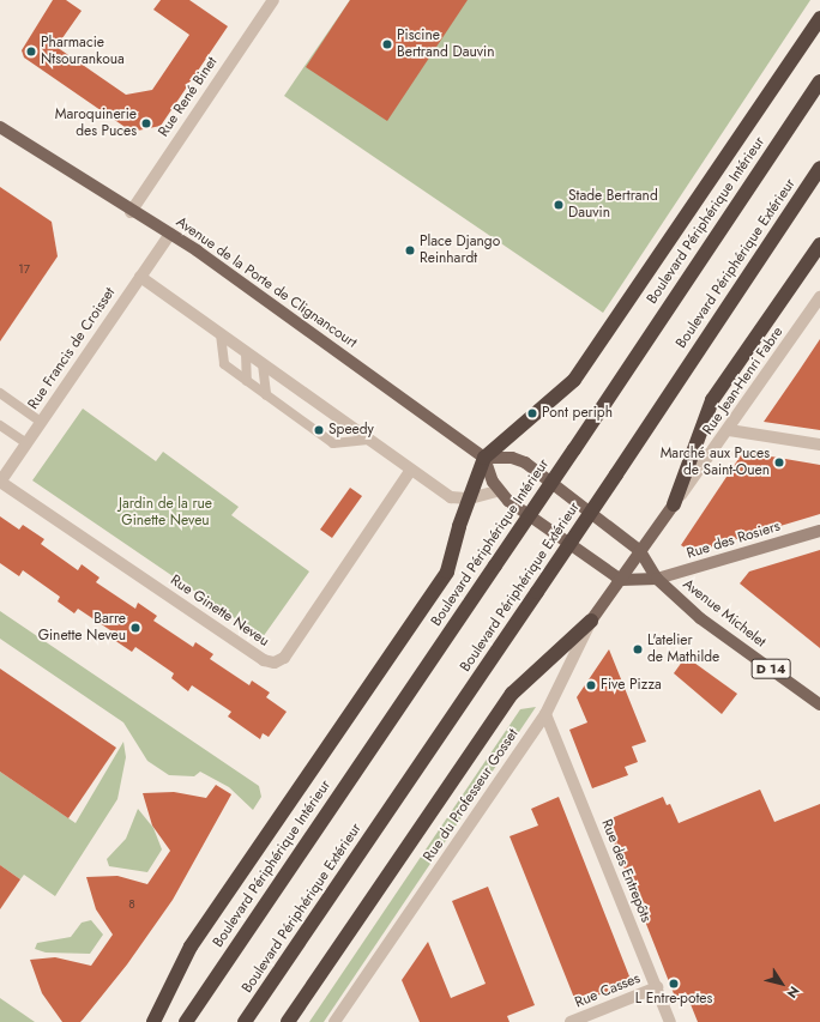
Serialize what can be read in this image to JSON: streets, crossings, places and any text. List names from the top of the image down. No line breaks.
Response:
{"streets":{"highway":["Boulevard Périphérique Intérieur","Boulevard Périphérique Extérieur"],"main road":["Avenue de la Porte de Clignancourt","Rue Jean-Henri Fabre","Avenue Michelet","D 14","Rue du Professeur Gosset"],"street":["Rue René Binet","Rue Francis de Croisset","Rue des Rosiers","Rue Ginette Neveu","Rue des Entrepôts","Rue Casses"]},"crossings":[["Rue René Binet","Avenue de la Porte de Clignancourt"],["Avenue de la Porte de Clignancourt","Rue Francis de Croisset"],["Rue Francis de Croisset","Rue Ginette Neveu"],["Rue Jean-Henri Fabre","Rue du Professeur Gosset"],["Rue des Rosiers","Avenue Michelet"],["Rue du Professeur Gosset","Rue des Entrepôts"],["Rue des Entrepôts","Rue Casses"]],"parks":["Jardin de la rue Ginette Neveu"],"places":["Piscine Bertrand Dauvin","Pharmacie Ntsourankoua","Maroquinerie des Puces","Stade Bertrand Dauvin","Place Django Reinhardt","Pont periph","Speedy","Marché aux Puces de Saint-Ouen","Barre Ginette Neveu","L'atelier de Mathilde","Five Pizza","L Entre-potes"],"house_numbers":["17","8"],"north":"bottom right"}
